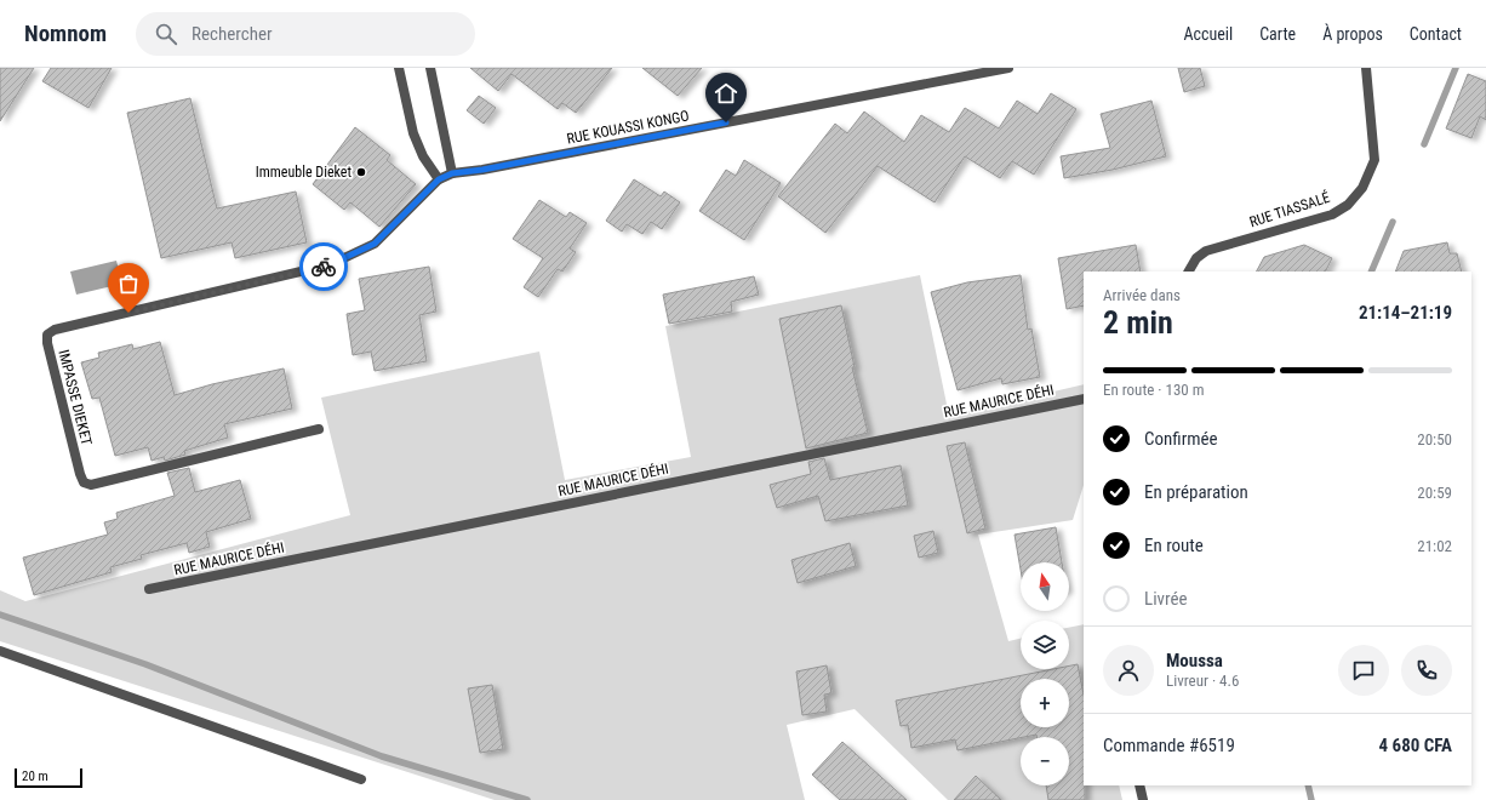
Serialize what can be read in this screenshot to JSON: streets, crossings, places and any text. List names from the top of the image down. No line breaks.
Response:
{"streets":{"street":["RUE KOUASSI KONGO","RUE TIASSALÉ","IMPASSE DIEKET","RUE MAURICE DÉHI"]},"crossings":[["RUE KOUASSI KONGO","IMPASSE DIEKET"]],"places":["Immeuble Dieket"],"scale_bar":"20 m","north":"top","page":{"header":"Nomnom","search":"Rechercher","nav":["Accueil","Carte","À propos","Contact"],"heading":["2 min","Arrivée dans","21:14–21:19"],"panel":["Moussa","Livreur · 4.6","Commande #6519","4 680 CFA"],"bar":"En route · 130 m","list":[["Confirmée","20:50"],["En préparation","20:59"],["En route","21:02"],"Livrée"],"map_buttons":["+","−"],"scale":"20 m"}}
